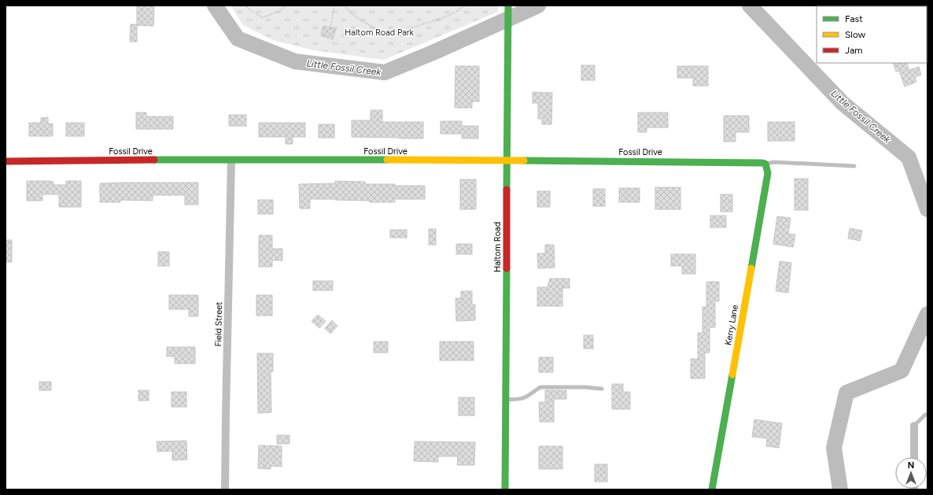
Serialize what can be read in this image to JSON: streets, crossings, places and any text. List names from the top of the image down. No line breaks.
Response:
{"streets":{"street":["Fossil Drive","Haltom Road","Field Street","Kerry Lane"]},"crossings":[["Fossil Drive","Haltom Road"],["Fossil Drive","Field Street"],["Fossil Drive","Kerry Lane"]],"water":["Little Fossil Creek"],"parks":["Haltom Road Park"],"legend":["Fast","Slow","Jam"],"north":"top"}
